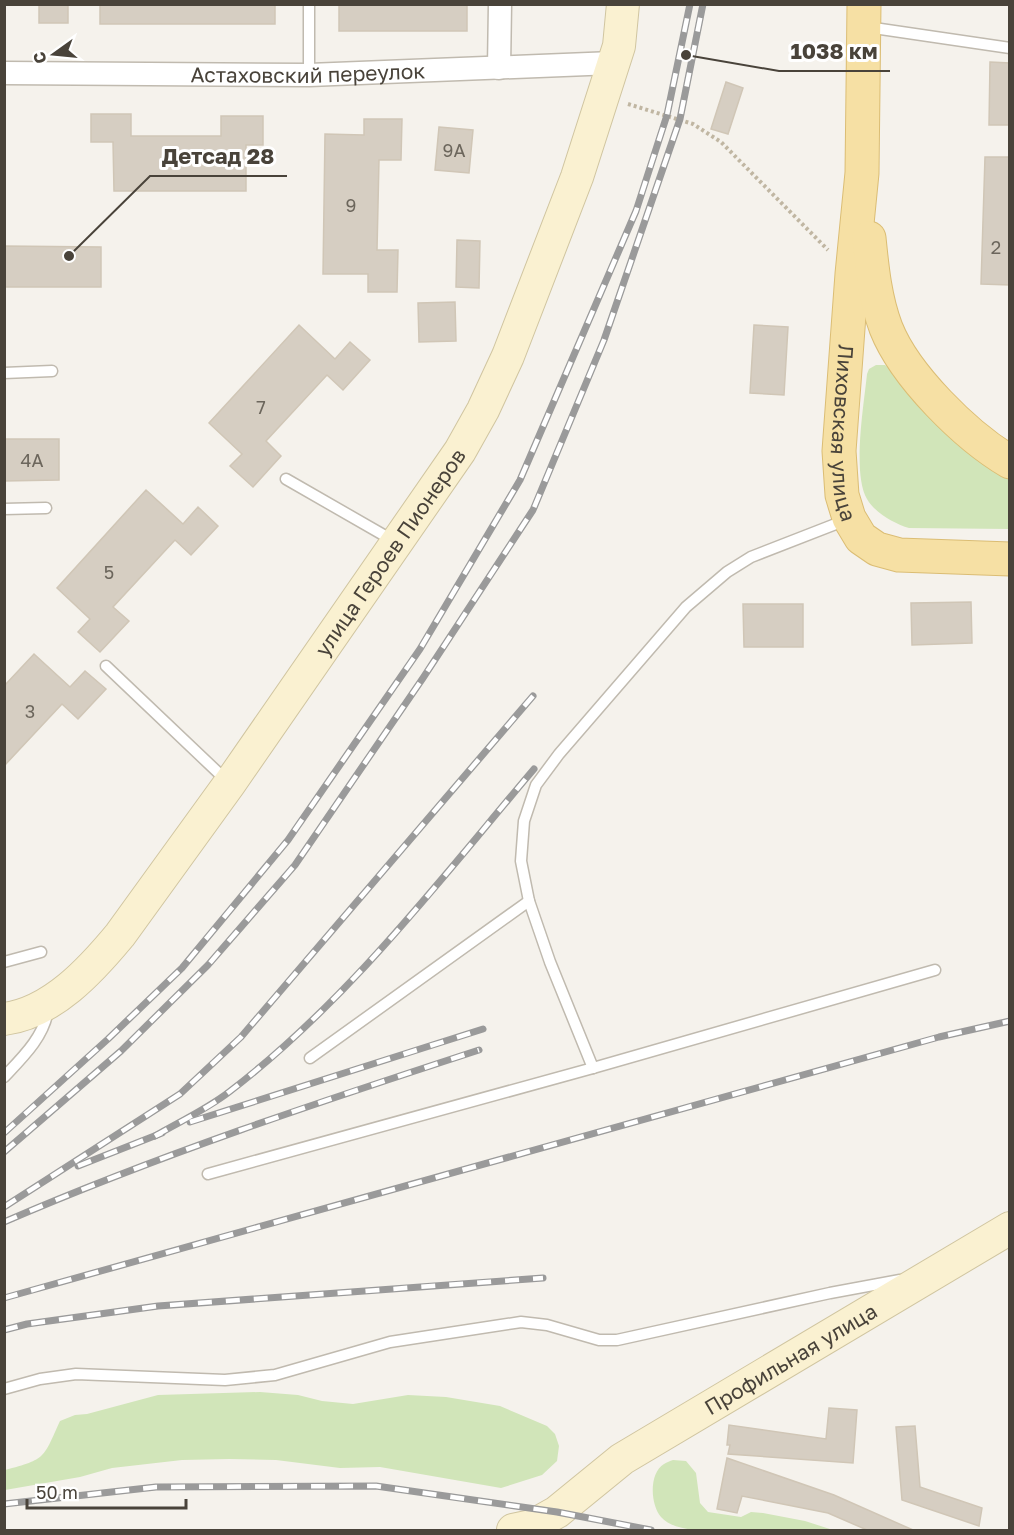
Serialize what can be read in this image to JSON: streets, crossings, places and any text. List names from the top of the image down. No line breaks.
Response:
{"streets":{"main road":["Лиховская улица"],"street":["Астаховский переулок","улица Героев Пионеров","Профильная улица"]},"crossings":[["Астаховский переулок","улица Героев Пионеров"]],"places":["1038 км","Детсад 28"],"house_numbers":["9А","9","2","7","4А","5","3"],"scale_bar":"50 m","north":"left"}
